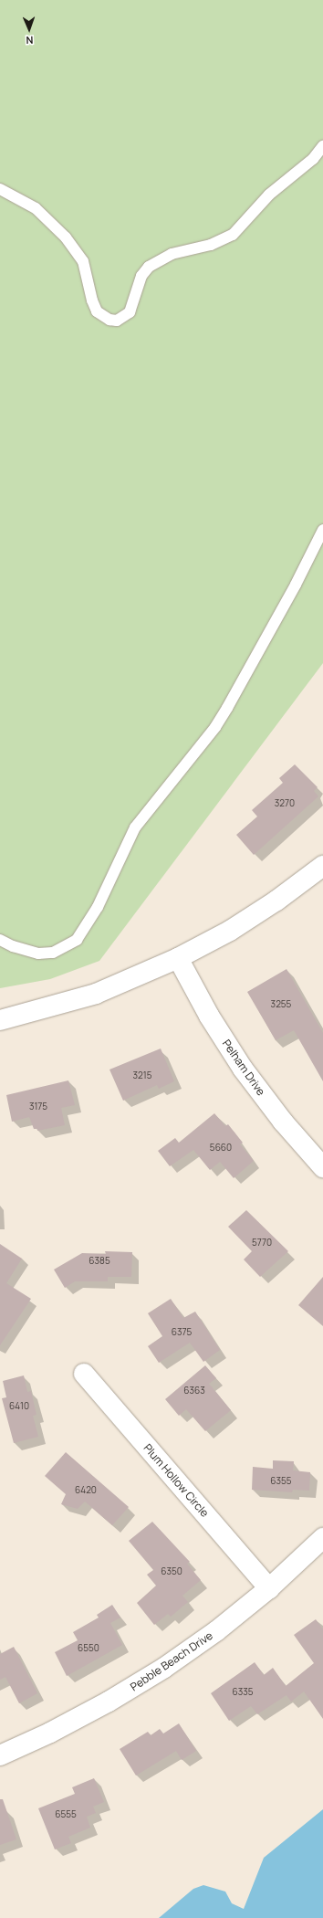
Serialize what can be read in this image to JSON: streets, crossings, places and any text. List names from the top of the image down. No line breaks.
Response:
{"streets":{"street":["Pelham Drive","Plum Hollow Circle","Pebble Beach Drive"]},"crossings":[["Plum Hollow Circle","Pebble Beach Drive"]],"house_numbers":["3270","3255","3215","3175","5660","5770","6385","6375","6363","6410","6355","6420","6350","6550","6335","6555"],"north":"bottom"}
